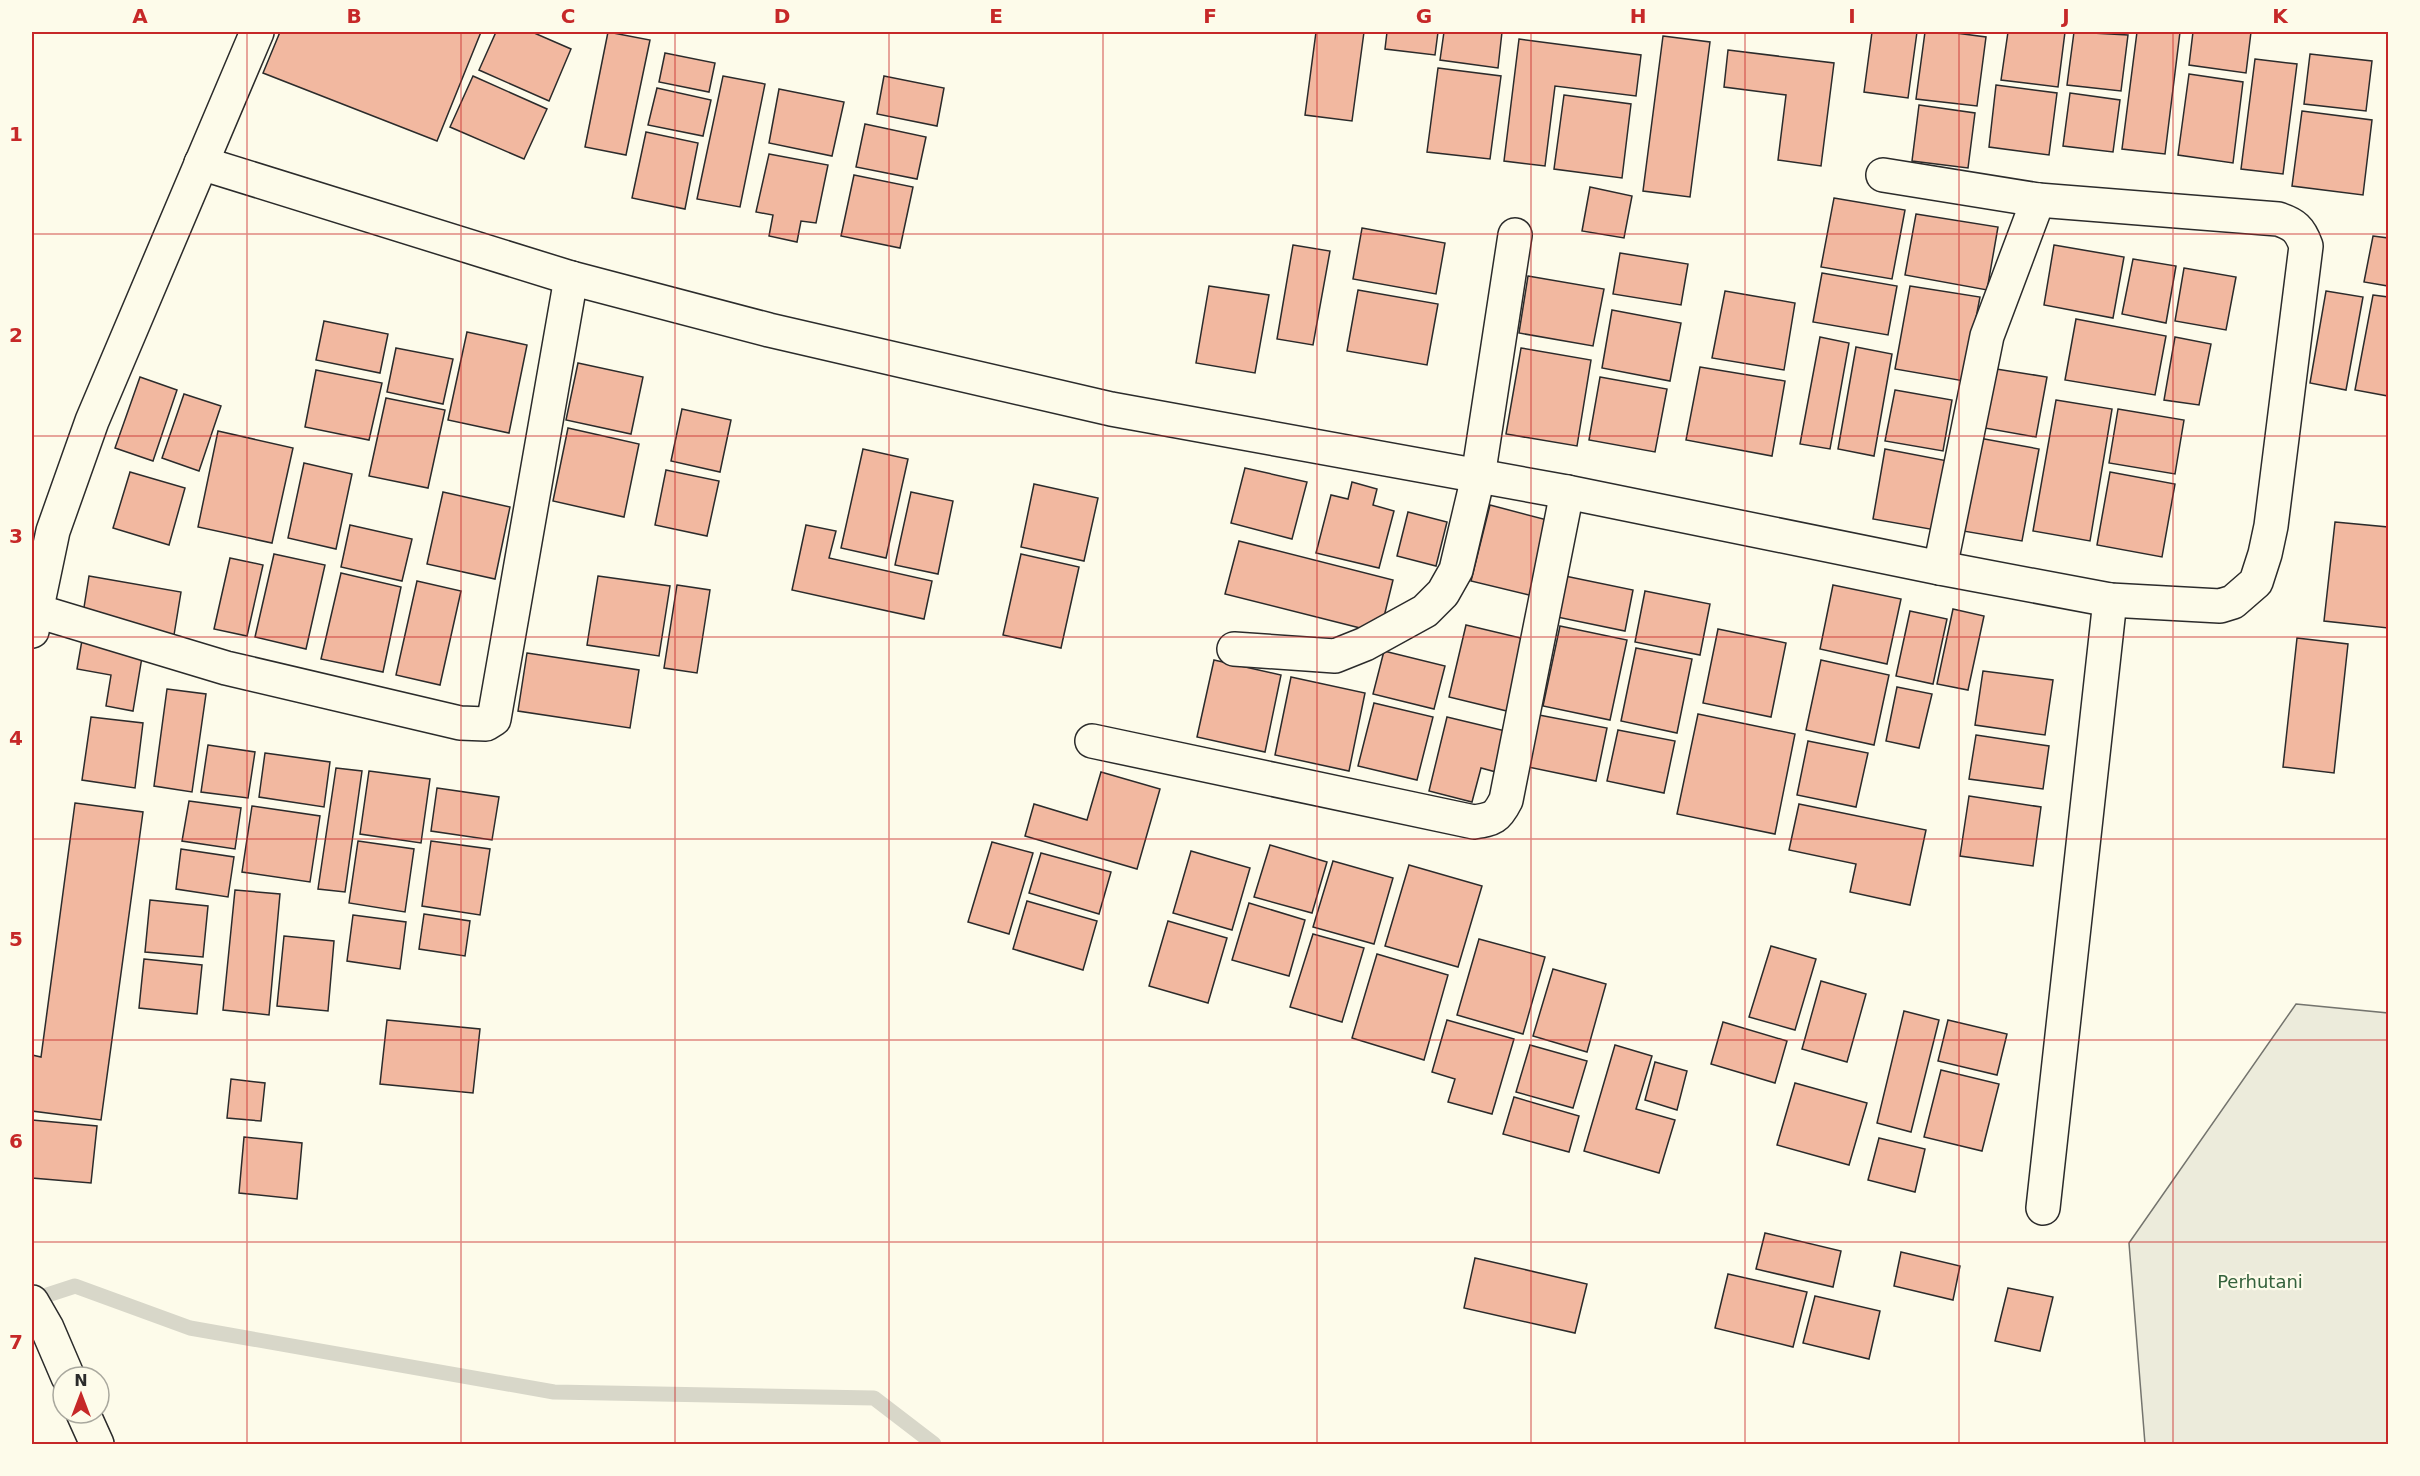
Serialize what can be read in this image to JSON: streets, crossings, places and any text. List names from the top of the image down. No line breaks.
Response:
{"parks":["Perhutani"],"north":"top","grid":{"columns":["A","B","C","D","E","F","G","H","I","J","K"],"rows":["1","2","3","4","5","6","7"]}}
